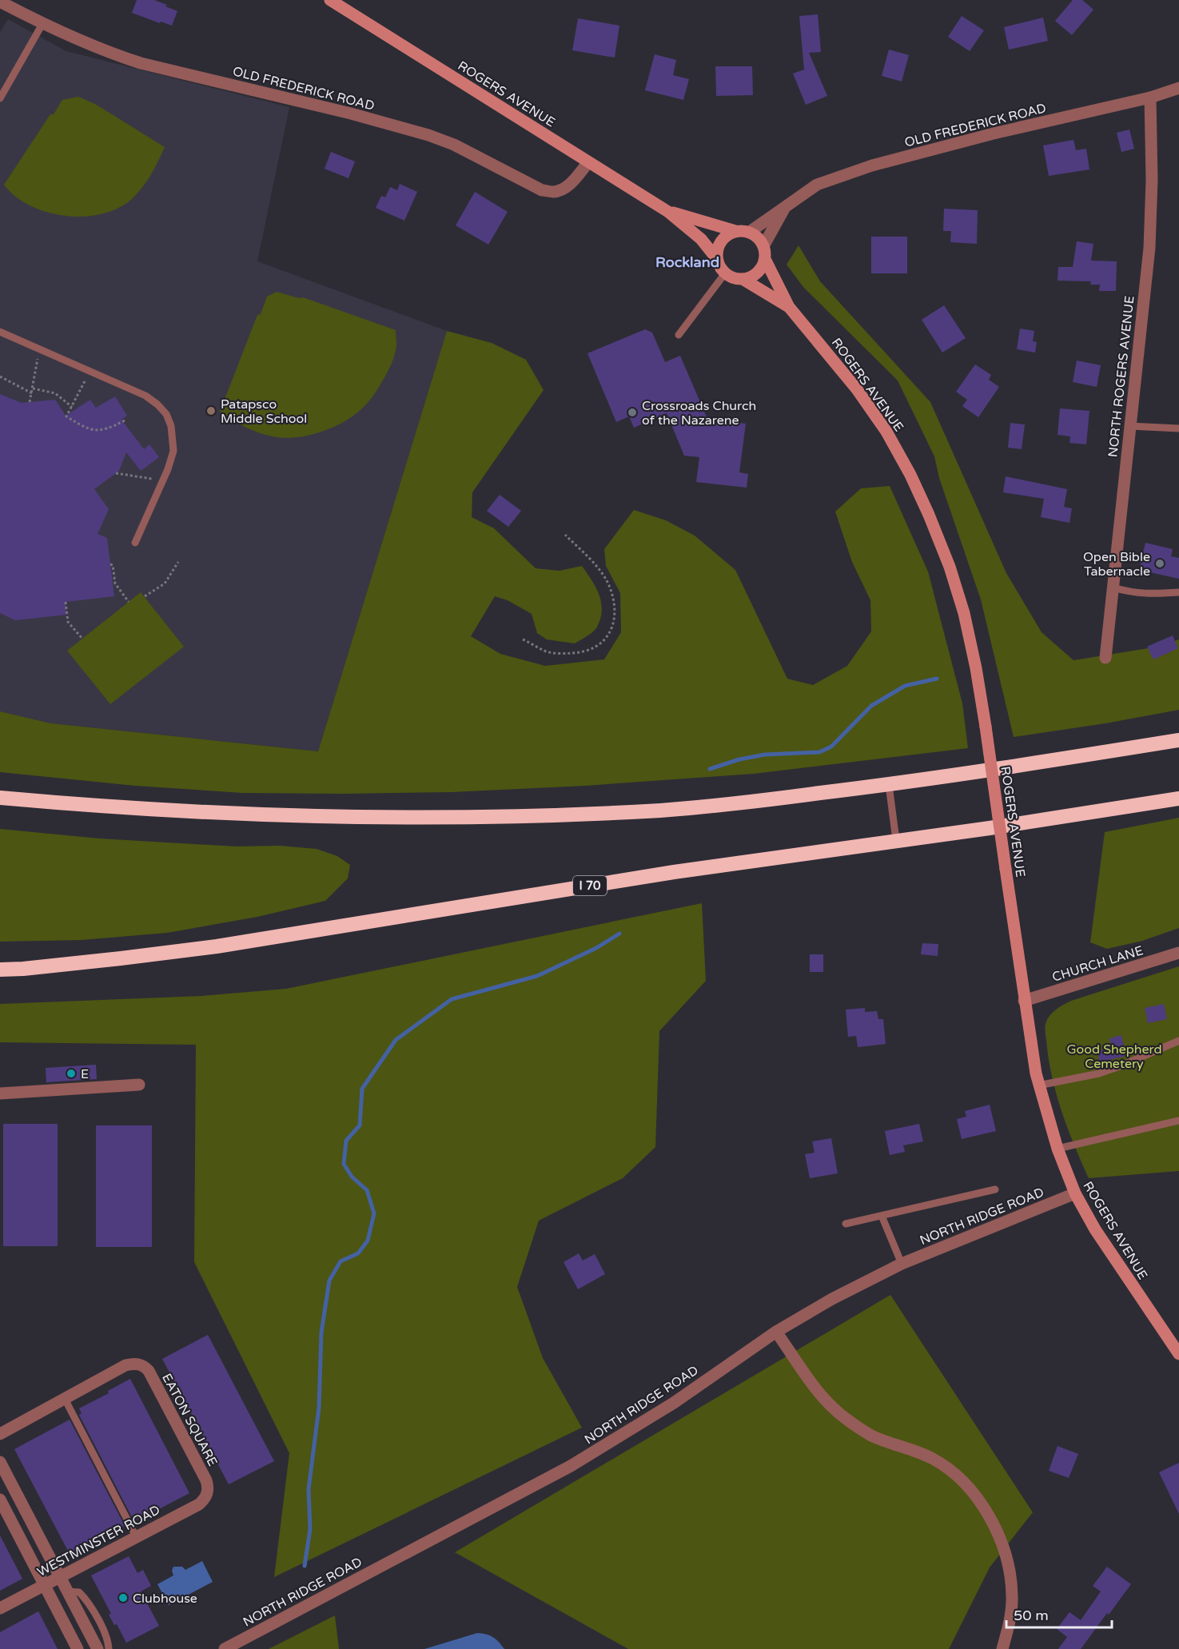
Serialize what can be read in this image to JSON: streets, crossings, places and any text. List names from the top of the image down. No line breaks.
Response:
{"streets":{"highway":["I 70"],"main road":["ROGERS AVENUE"],"street":["OLD FREDERICK ROAD","NORTH ROGERS AVENUE","CHURCH LANE","NORTH RIDGE ROAD","EATON SQUARE","WESTMINSTER ROAD"]},"crossings":[["OLD FREDERICK ROAD","ROGERS AVENUE"],["OLD FREDERICK ROAD","NORTH ROGERS AVENUE"],["ROGERS AVENUE","CHURCH LANE"],["ROGERS AVENUE","NORTH RIDGE ROAD"],["EATON SQUARE","WESTMINSTER ROAD"]],"districts":["Rockland"],"parks":["Good Shepherd Cemetery"],"places":["Patapsco Middle School","Crossroads Church of the Nazarene","Open Bible Tabernacle","E","Clubhouse"],"scale_bar":"50 m"}
